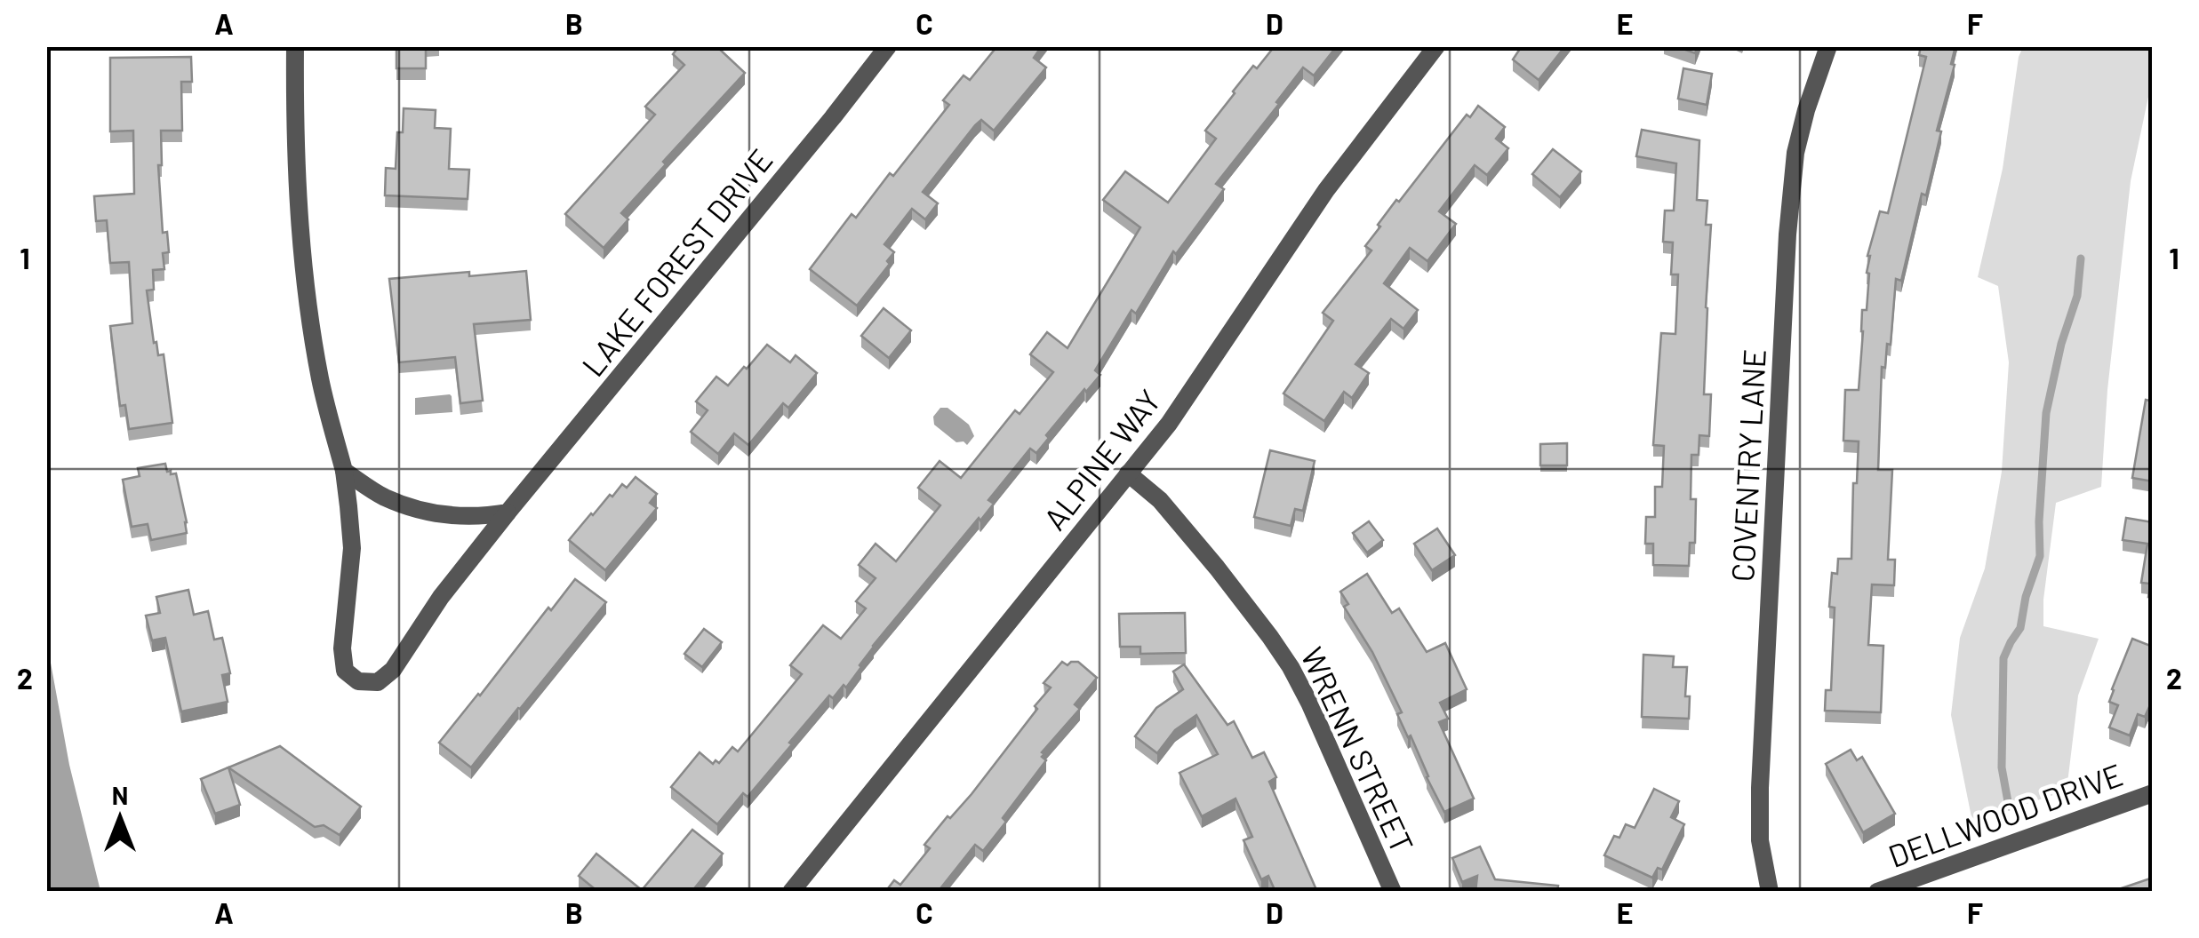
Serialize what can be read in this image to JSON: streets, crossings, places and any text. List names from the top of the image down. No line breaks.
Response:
{"streets":{"street":["LAKE FOREST DRIVE","ALPINE WAY","COVENTRY LANE","WRENN STREET","DELLWOOD DRIVE"]},"crossings":[["ALPINE WAY","WRENN STREET"]],"north":"top","grid":{"columns":["A","B","C","D","E","F"],"rows":["1","2"]}}
